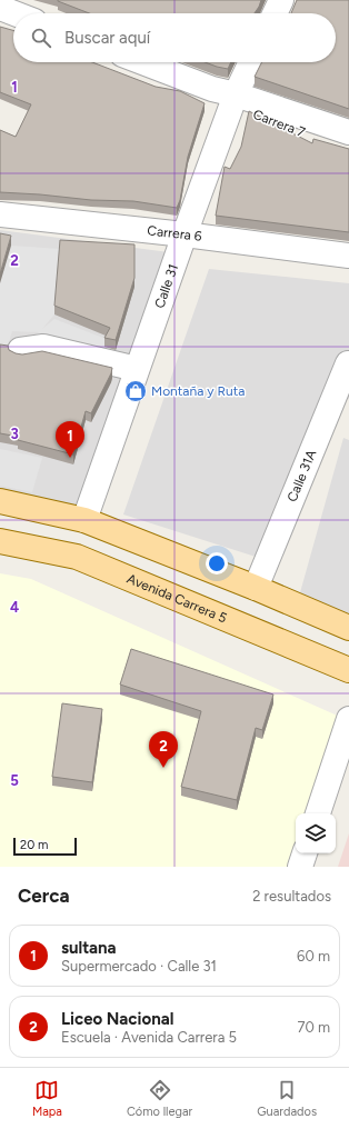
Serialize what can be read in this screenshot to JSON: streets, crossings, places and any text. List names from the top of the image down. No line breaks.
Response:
{"streets":{"main road":["Avenida Carrera 5"],"street":["Carrera 7","Carrera 6","Calle 31","Calle 31A"]},"crossings":[["Carrera 7","Calle 31"],["Carrera 6","Calle 31"]],"places":{"shop":["Montaña y Ruta"]},"scale_bar":"20 m","page":{"search":"Buscar aquí","pins":["1","2"],"scale":"20 m","heading":["Cerca","2 resultados"],"list":[{"mark":"1","name":"sultana","note":"Supermercado · Calle 31","value":"60 m"},{"mark":"2","name":"Liceo Nacional","note":"Escuela · Avenida Carrera 5","value":"70 m"}],"nav":["Mapa","Cómo llegar","Guardados"]},"grid":{"rows":["1","2","3","4","5"]}}
